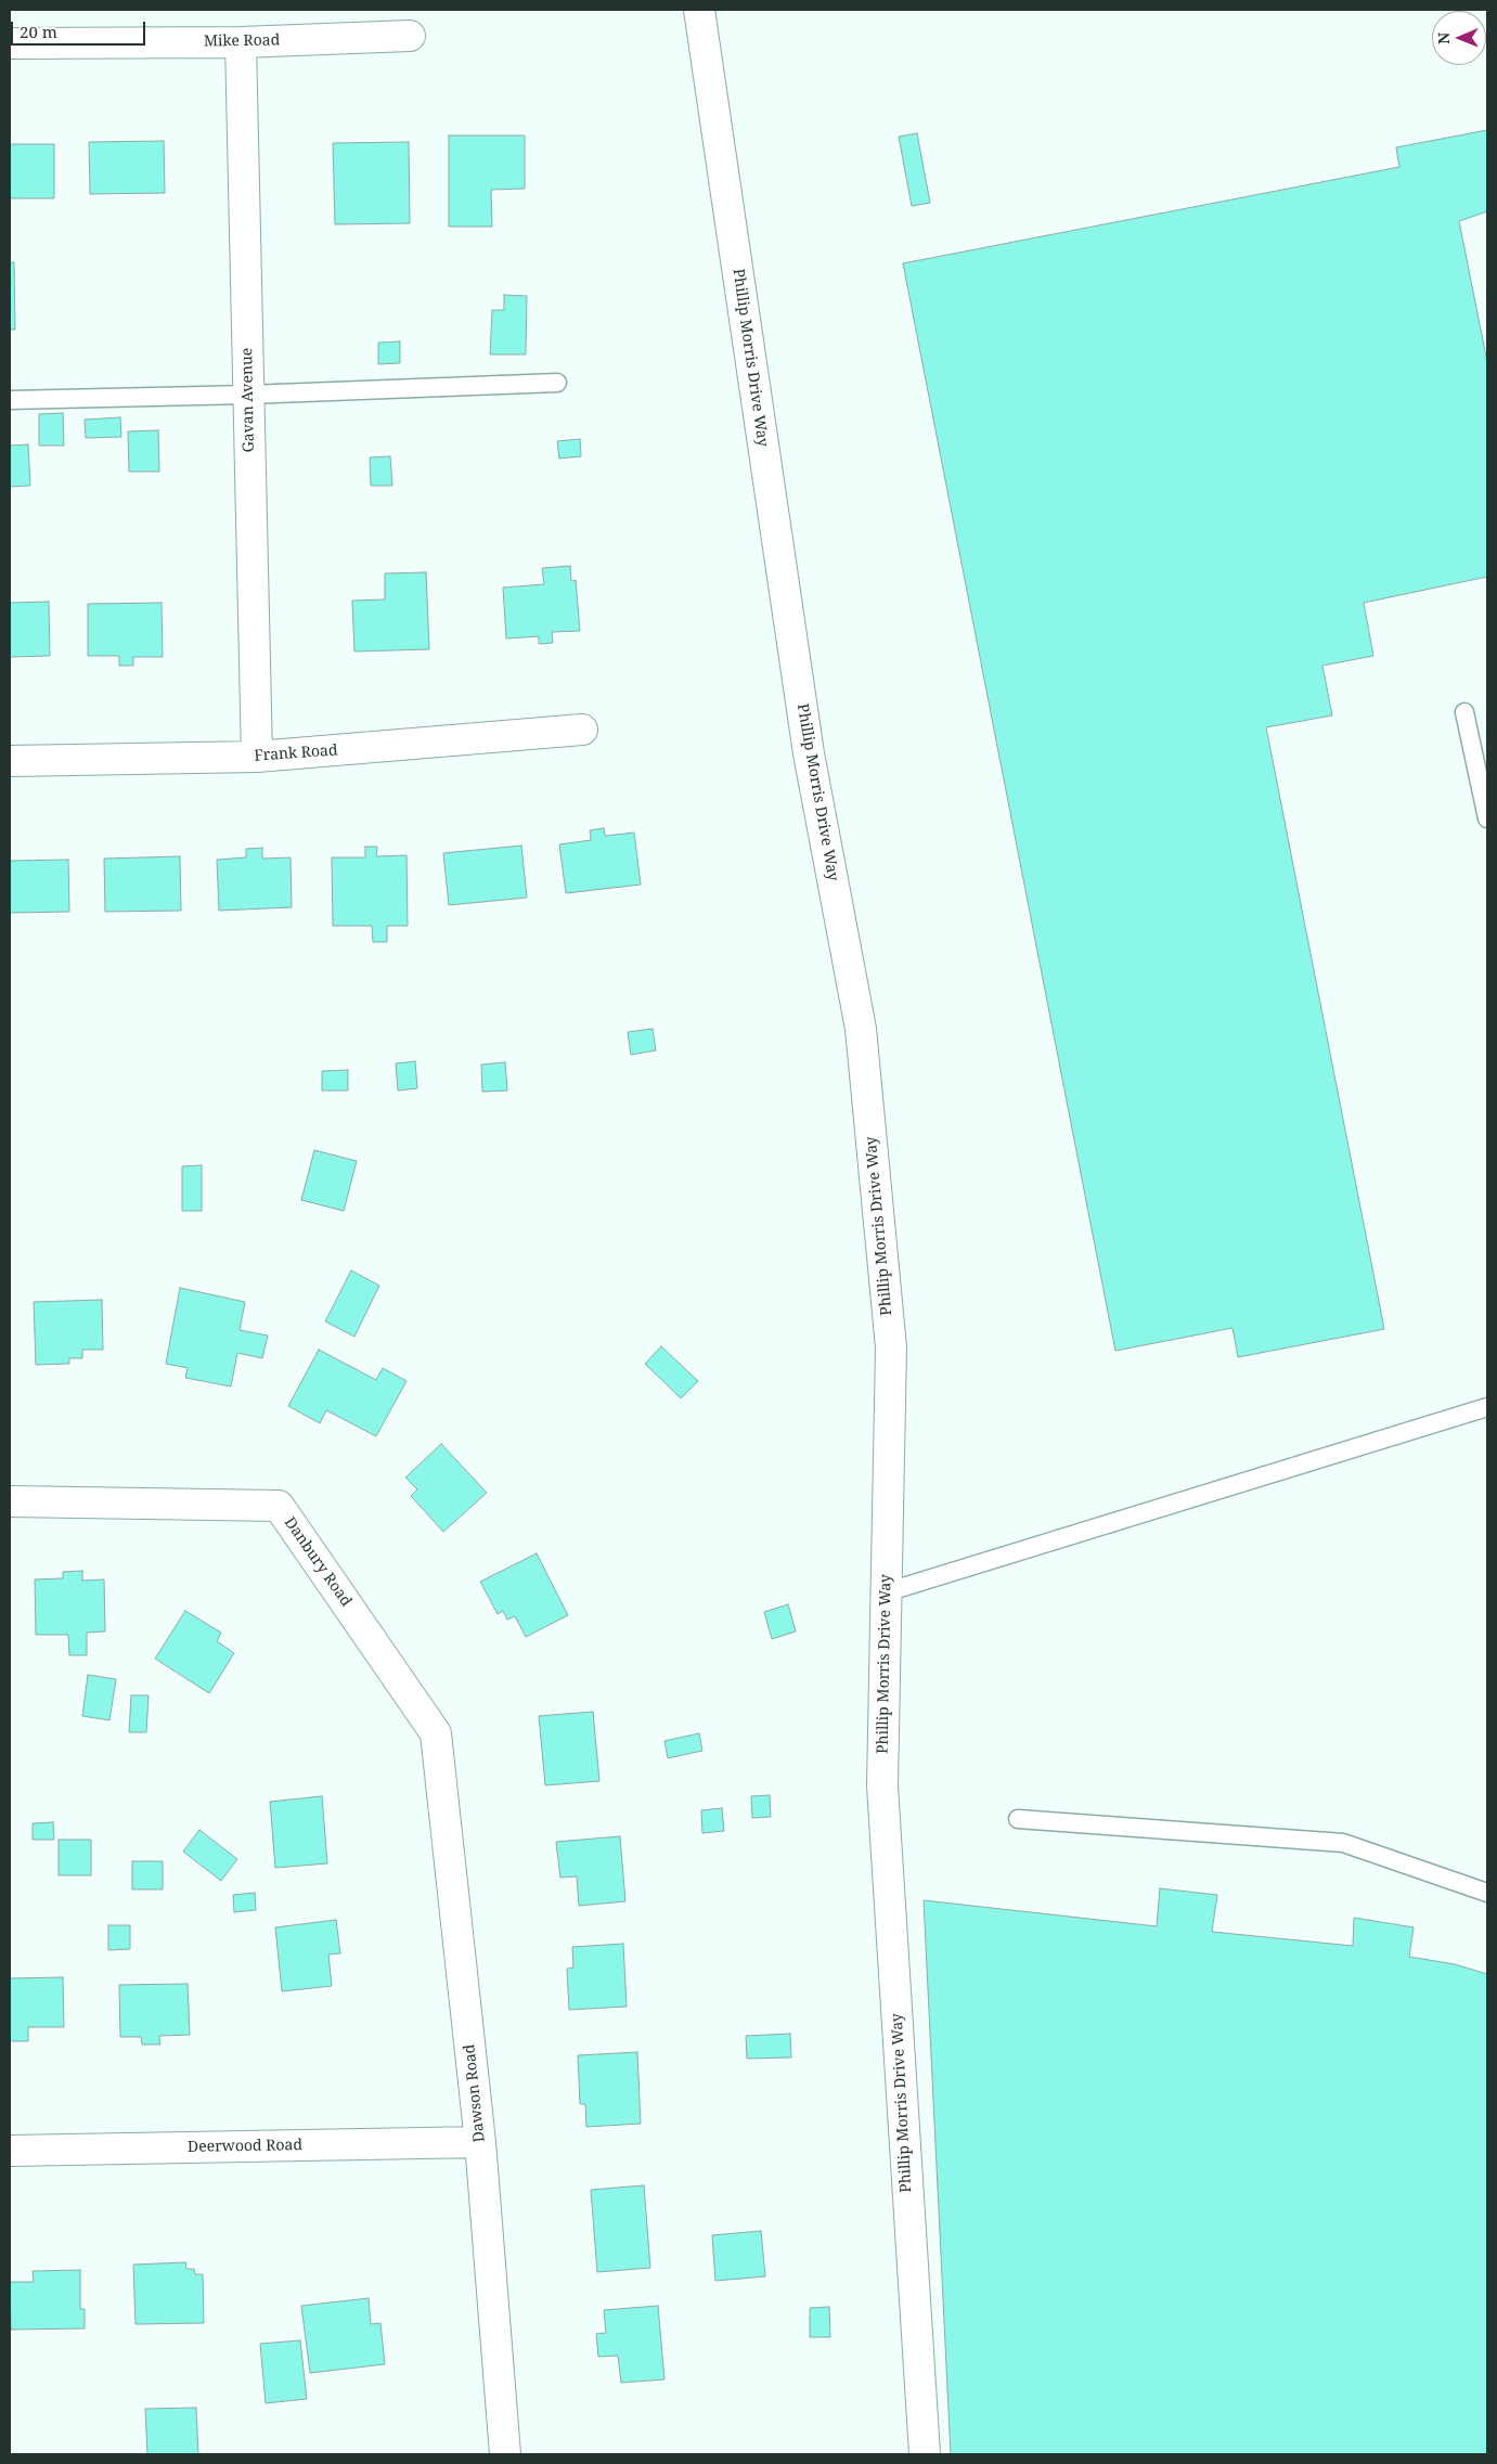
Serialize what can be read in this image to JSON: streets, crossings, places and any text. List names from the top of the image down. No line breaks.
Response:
{"streets":{"street":["Mike Road","Phillip Morris Drive Way","Gavan Avenue","Frank Road","Danbury Road","Dawson Road","Deerwood Road"]},"crossings":[["Mike Road","Gavan Avenue"],["Gavan Avenue","Frank Road"],["Danbury Road","Dawson Road"],["Dawson Road","Deerwood Road"]],"scale_bar":"20 m","north":"left"}
